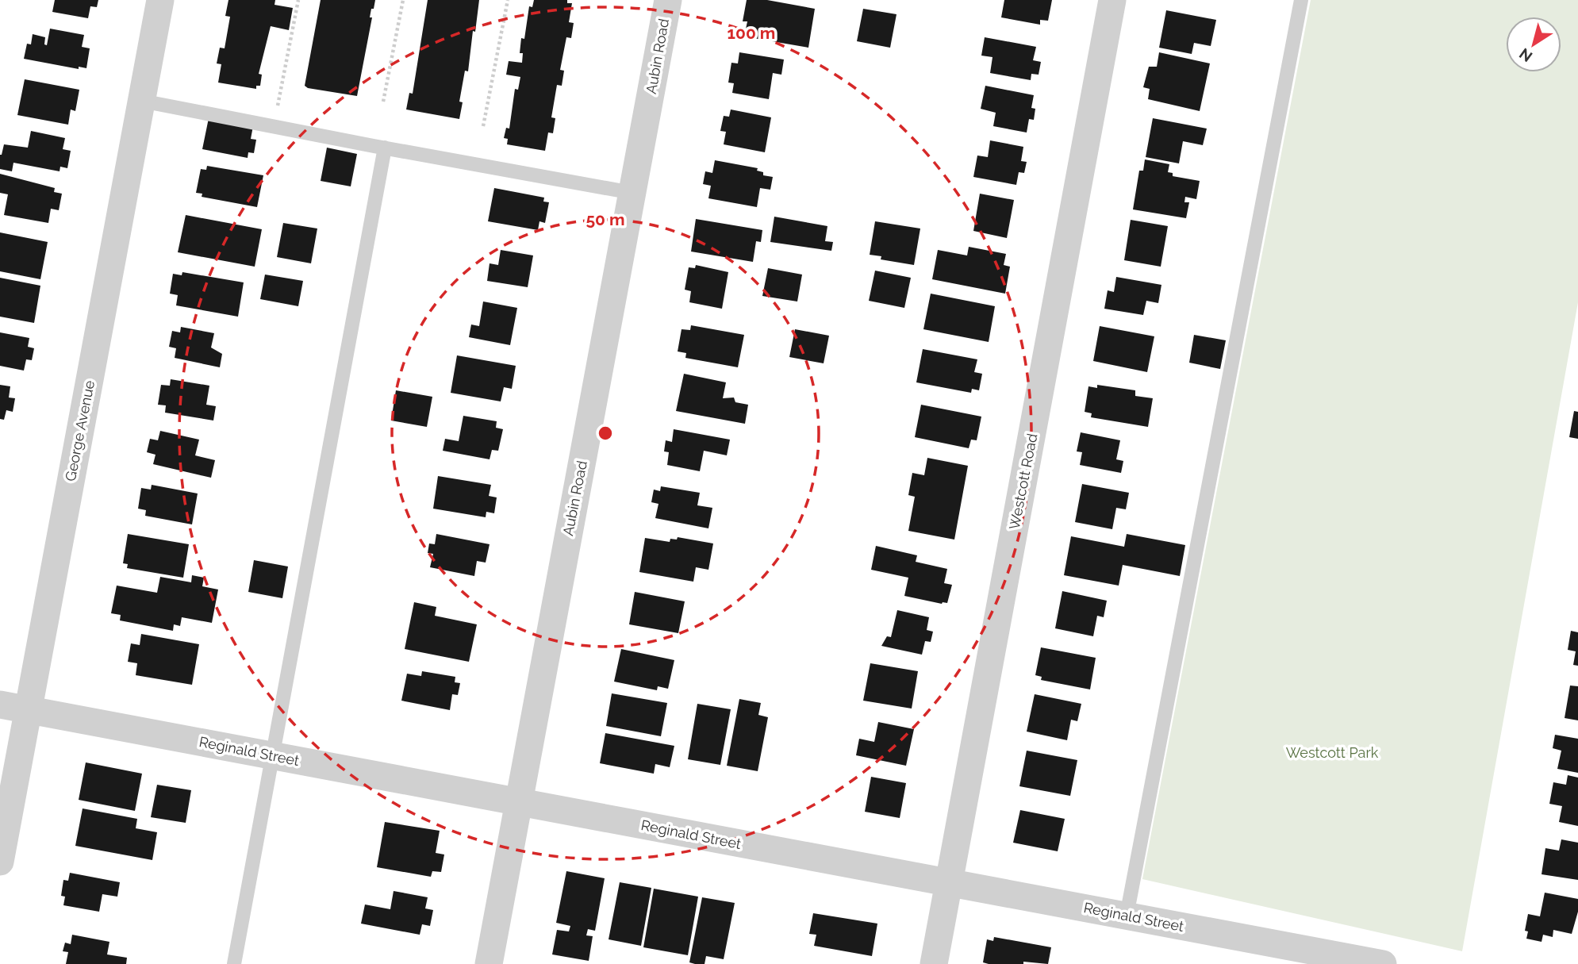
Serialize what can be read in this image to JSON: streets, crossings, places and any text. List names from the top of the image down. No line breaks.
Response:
{"streets":{"street":["Aubin Road","George Avenue","Westcott Road","Reginald Street"]},"crossings":[["Aubin Road","Reginald Street"],["George Avenue","Reginald Street"],["Westcott Road","Reginald Street"]],"parks":["Westcott Park"],"north":"bottom left","rings":["100 m","50 m"]}
